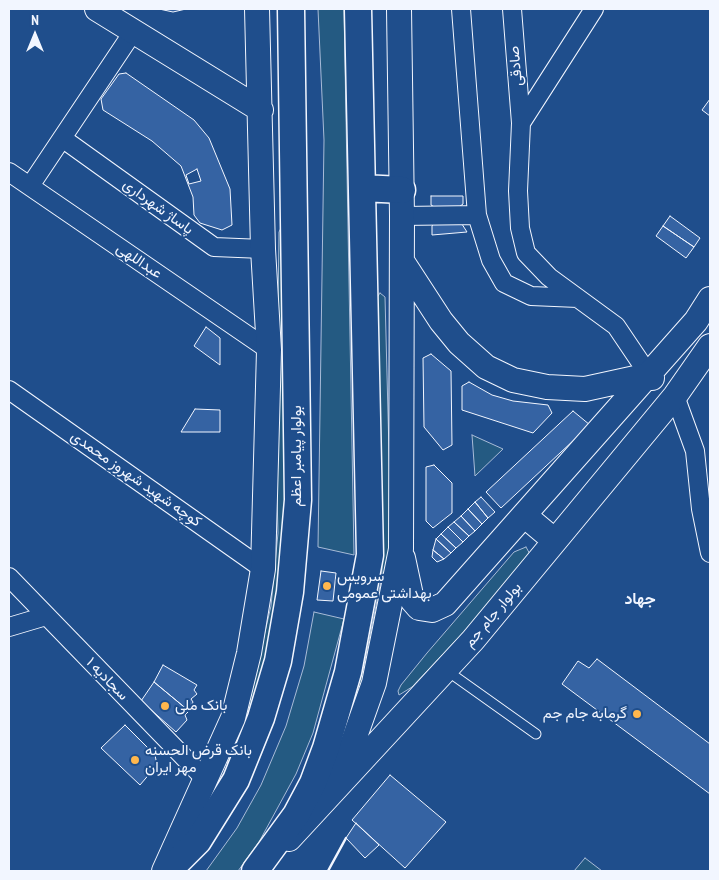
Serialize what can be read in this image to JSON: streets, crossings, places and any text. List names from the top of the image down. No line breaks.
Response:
{"streets":{"main road":["بولوار پیامبر اعظم","بولوار جام جم"],"street":["صادقی","پاساژ شهرداری","عبداللهی","کوچه شهید شهروز محمدی","سجادیه ۱"]},"crossings":[["پاساژ شهرداری","بولوار پیامبر اعظم"],["عبداللهی","بولوار پیامبر اعظم"],["بولوار پیامبر اعظم","کوچه شهید شهروز محمدی"],["بولوار پیامبر اعظم","سجادیه ۱"]],"districts":["جهاد"],"places":["سرویس بهداشتی عمومی","بانک ملی","گرمابه جام جم","بانک قرض الحسنه مهر ایران"],"north":"top"}
